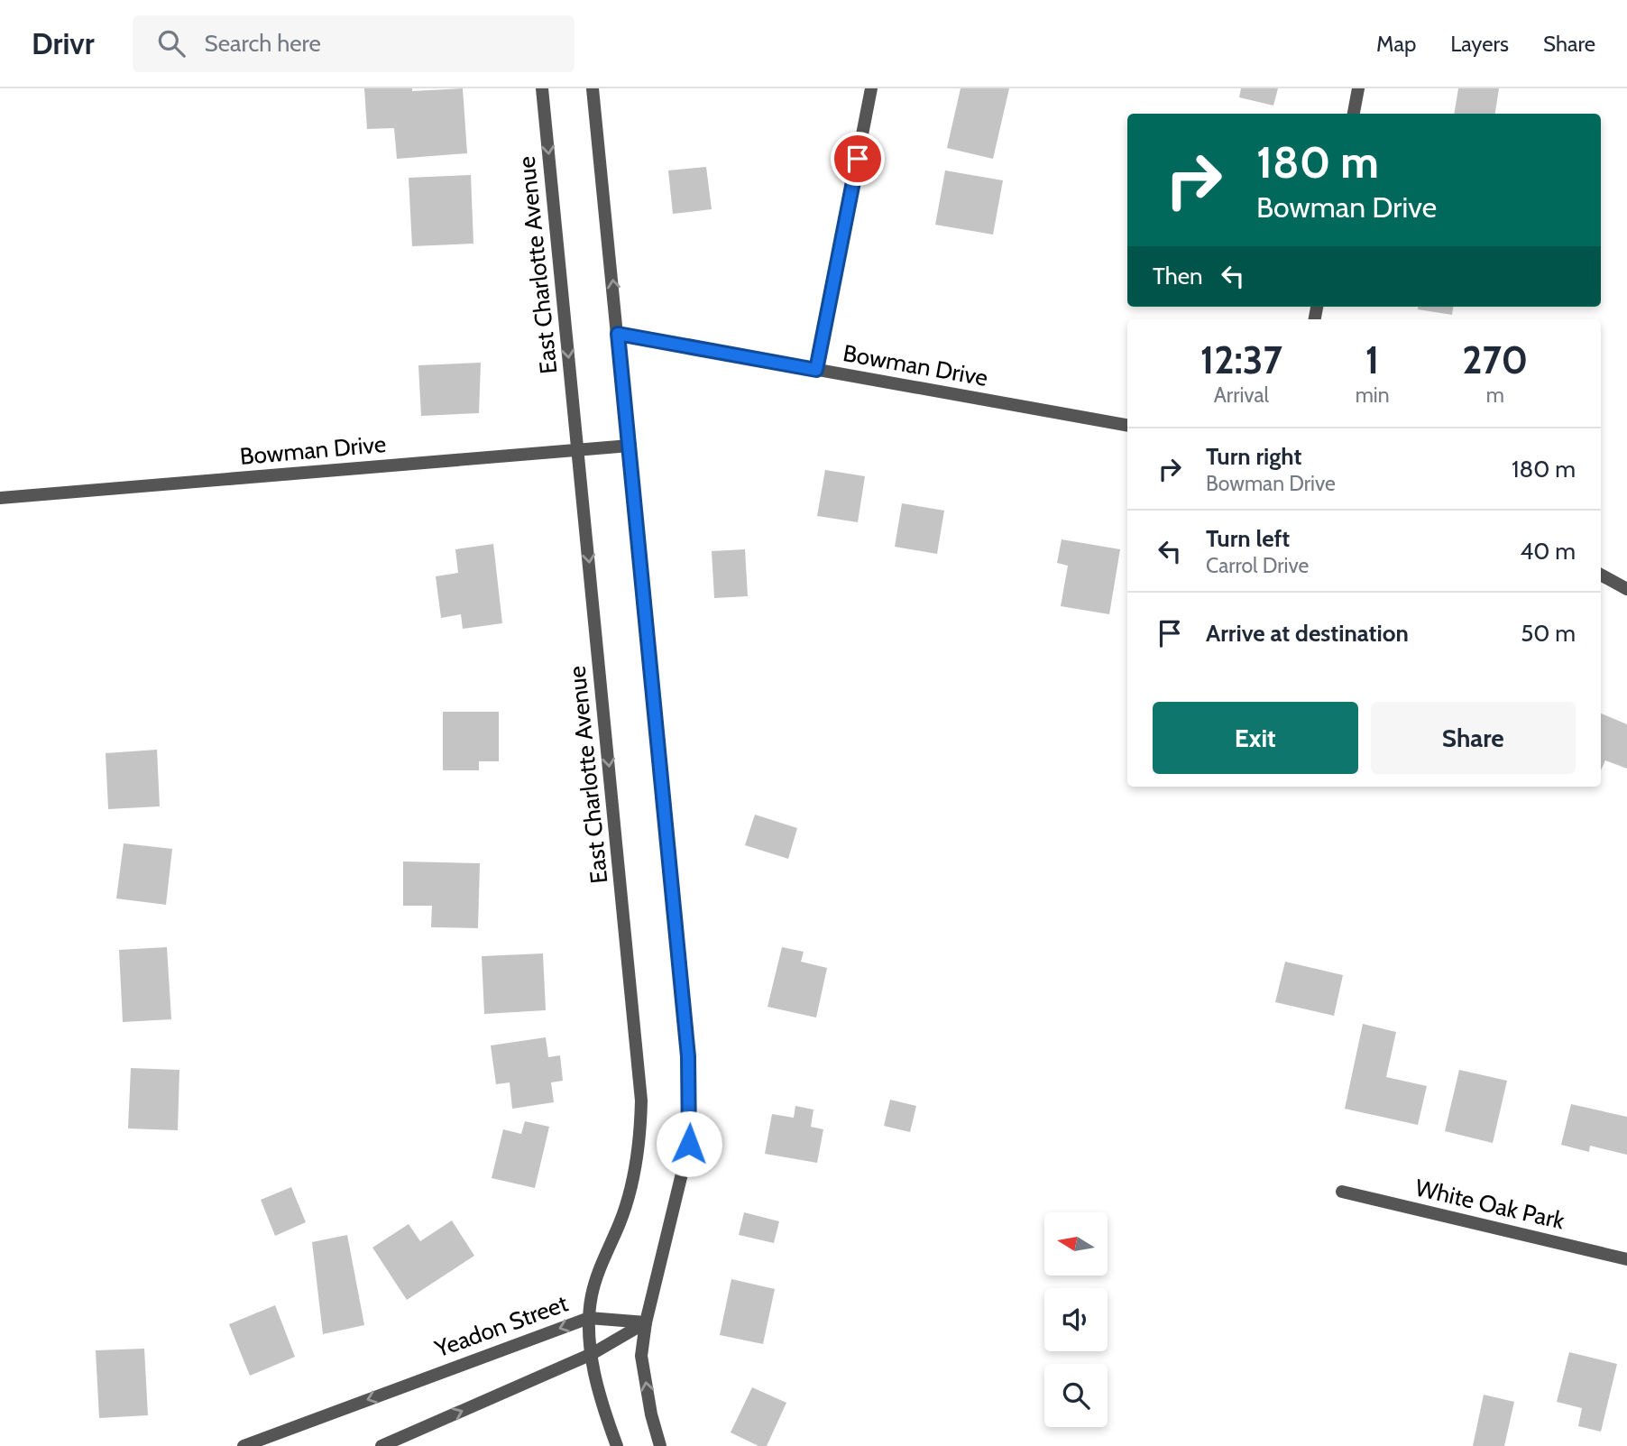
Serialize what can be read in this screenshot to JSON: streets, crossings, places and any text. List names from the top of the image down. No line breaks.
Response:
{"streets":{"street":["East Charlotte Avenue","Bowman Drive","White Oak Park","Yeadon Street"]},"crossings":[["East Charlotte Avenue","Bowman Drive"],["East Charlotte Avenue","Yeadon Street"]],"north":"left","page":{"header":"Drivr","search":"Search here","nav":["Map","Layers","Share"],"turn":["180 m","Bowman Drive"],"then":"Then","eta":["12:37","Arrival","1","min","270","m"],"list":[{"name":"Turn right","note":"Bowman Drive","value":"180 m"},{"name":"Turn left","note":"Carrol Drive","value":"40 m"},{"name":"Arrive at destination","value":"50 m"}],"buttons":["Exit","Share"]}}
